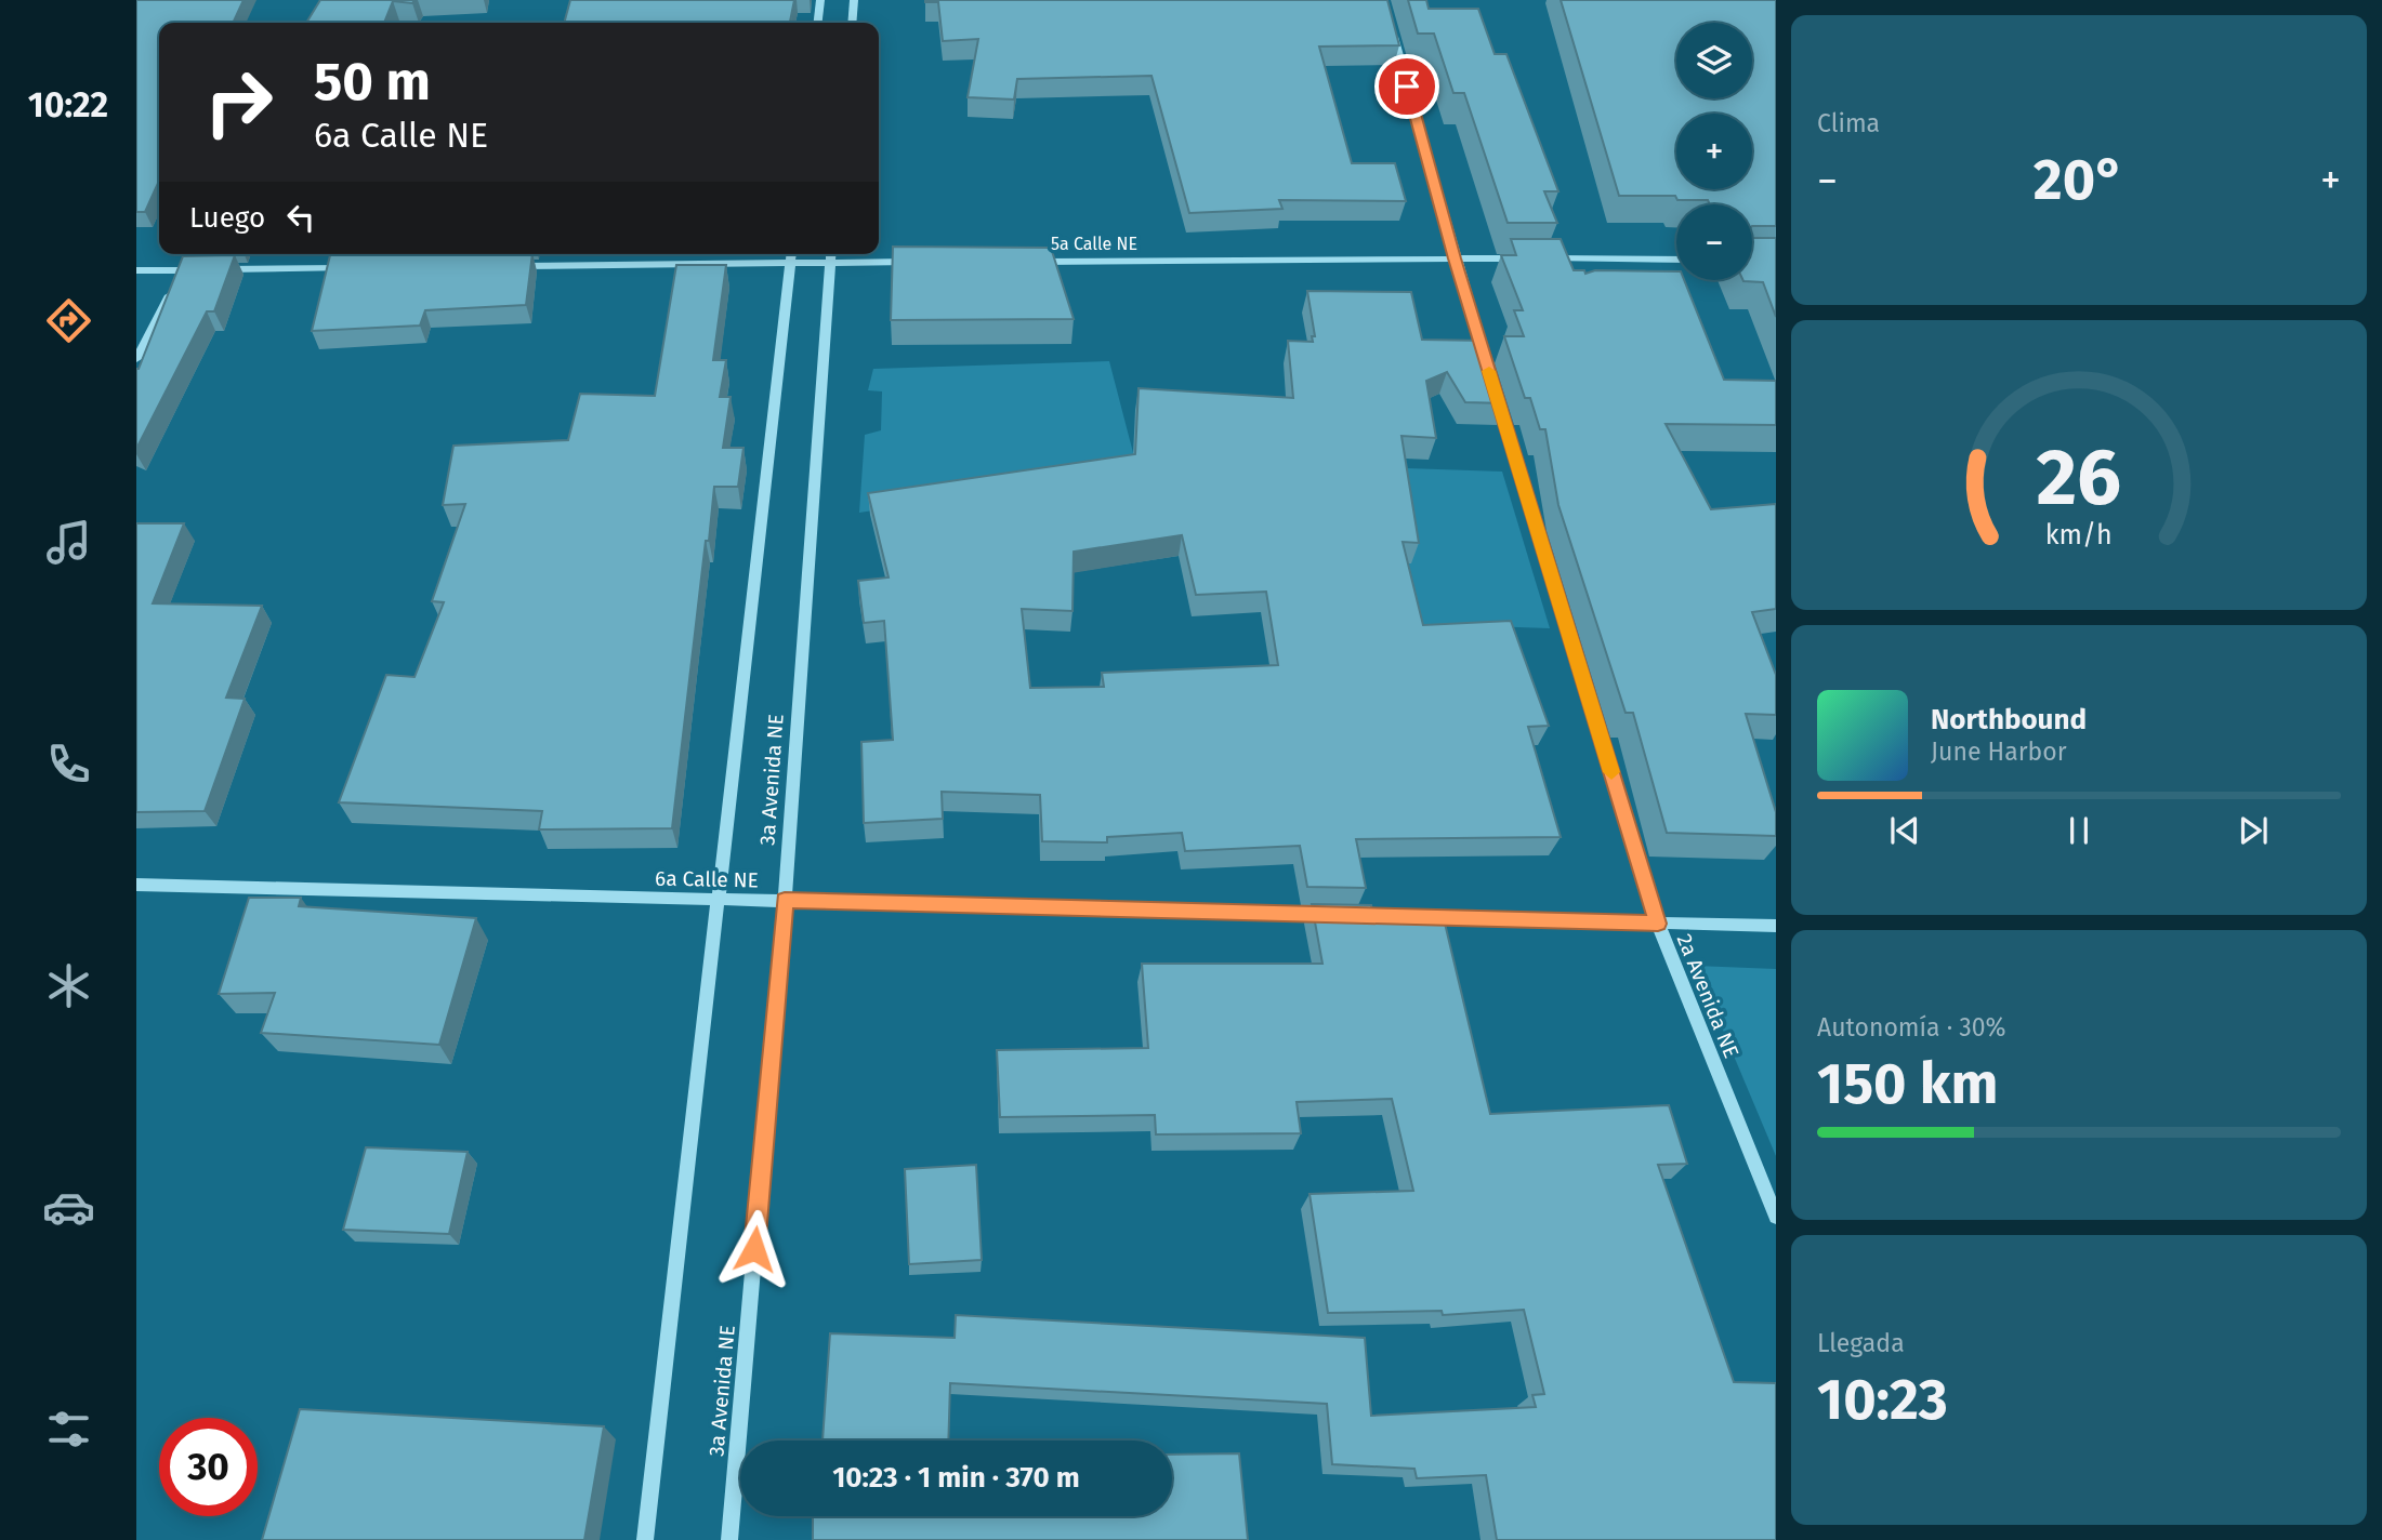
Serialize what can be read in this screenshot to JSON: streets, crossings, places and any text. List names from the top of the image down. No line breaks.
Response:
{"streets":{"street":["5a Calle NE","3a Avenida NE","6a Calle NE","2a Avenida NE"]},"crossings":[["3a Avenida NE","6a Calle NE"]],"page":{"tabs":"10:22","tile":["Clima",["Autonomía · 30%","150 km"],["Llegada","10:23"]],"map_buttons":["+","−"],"turn":["50 m","6a Calle NE"],"heat":["−","20°","+"],"then":"Luego","song":["Northbound","June Harbor"],"limit":"30","trip":"10:23 · 1 min · 370 m","gauge":["26","km/h"]}}
